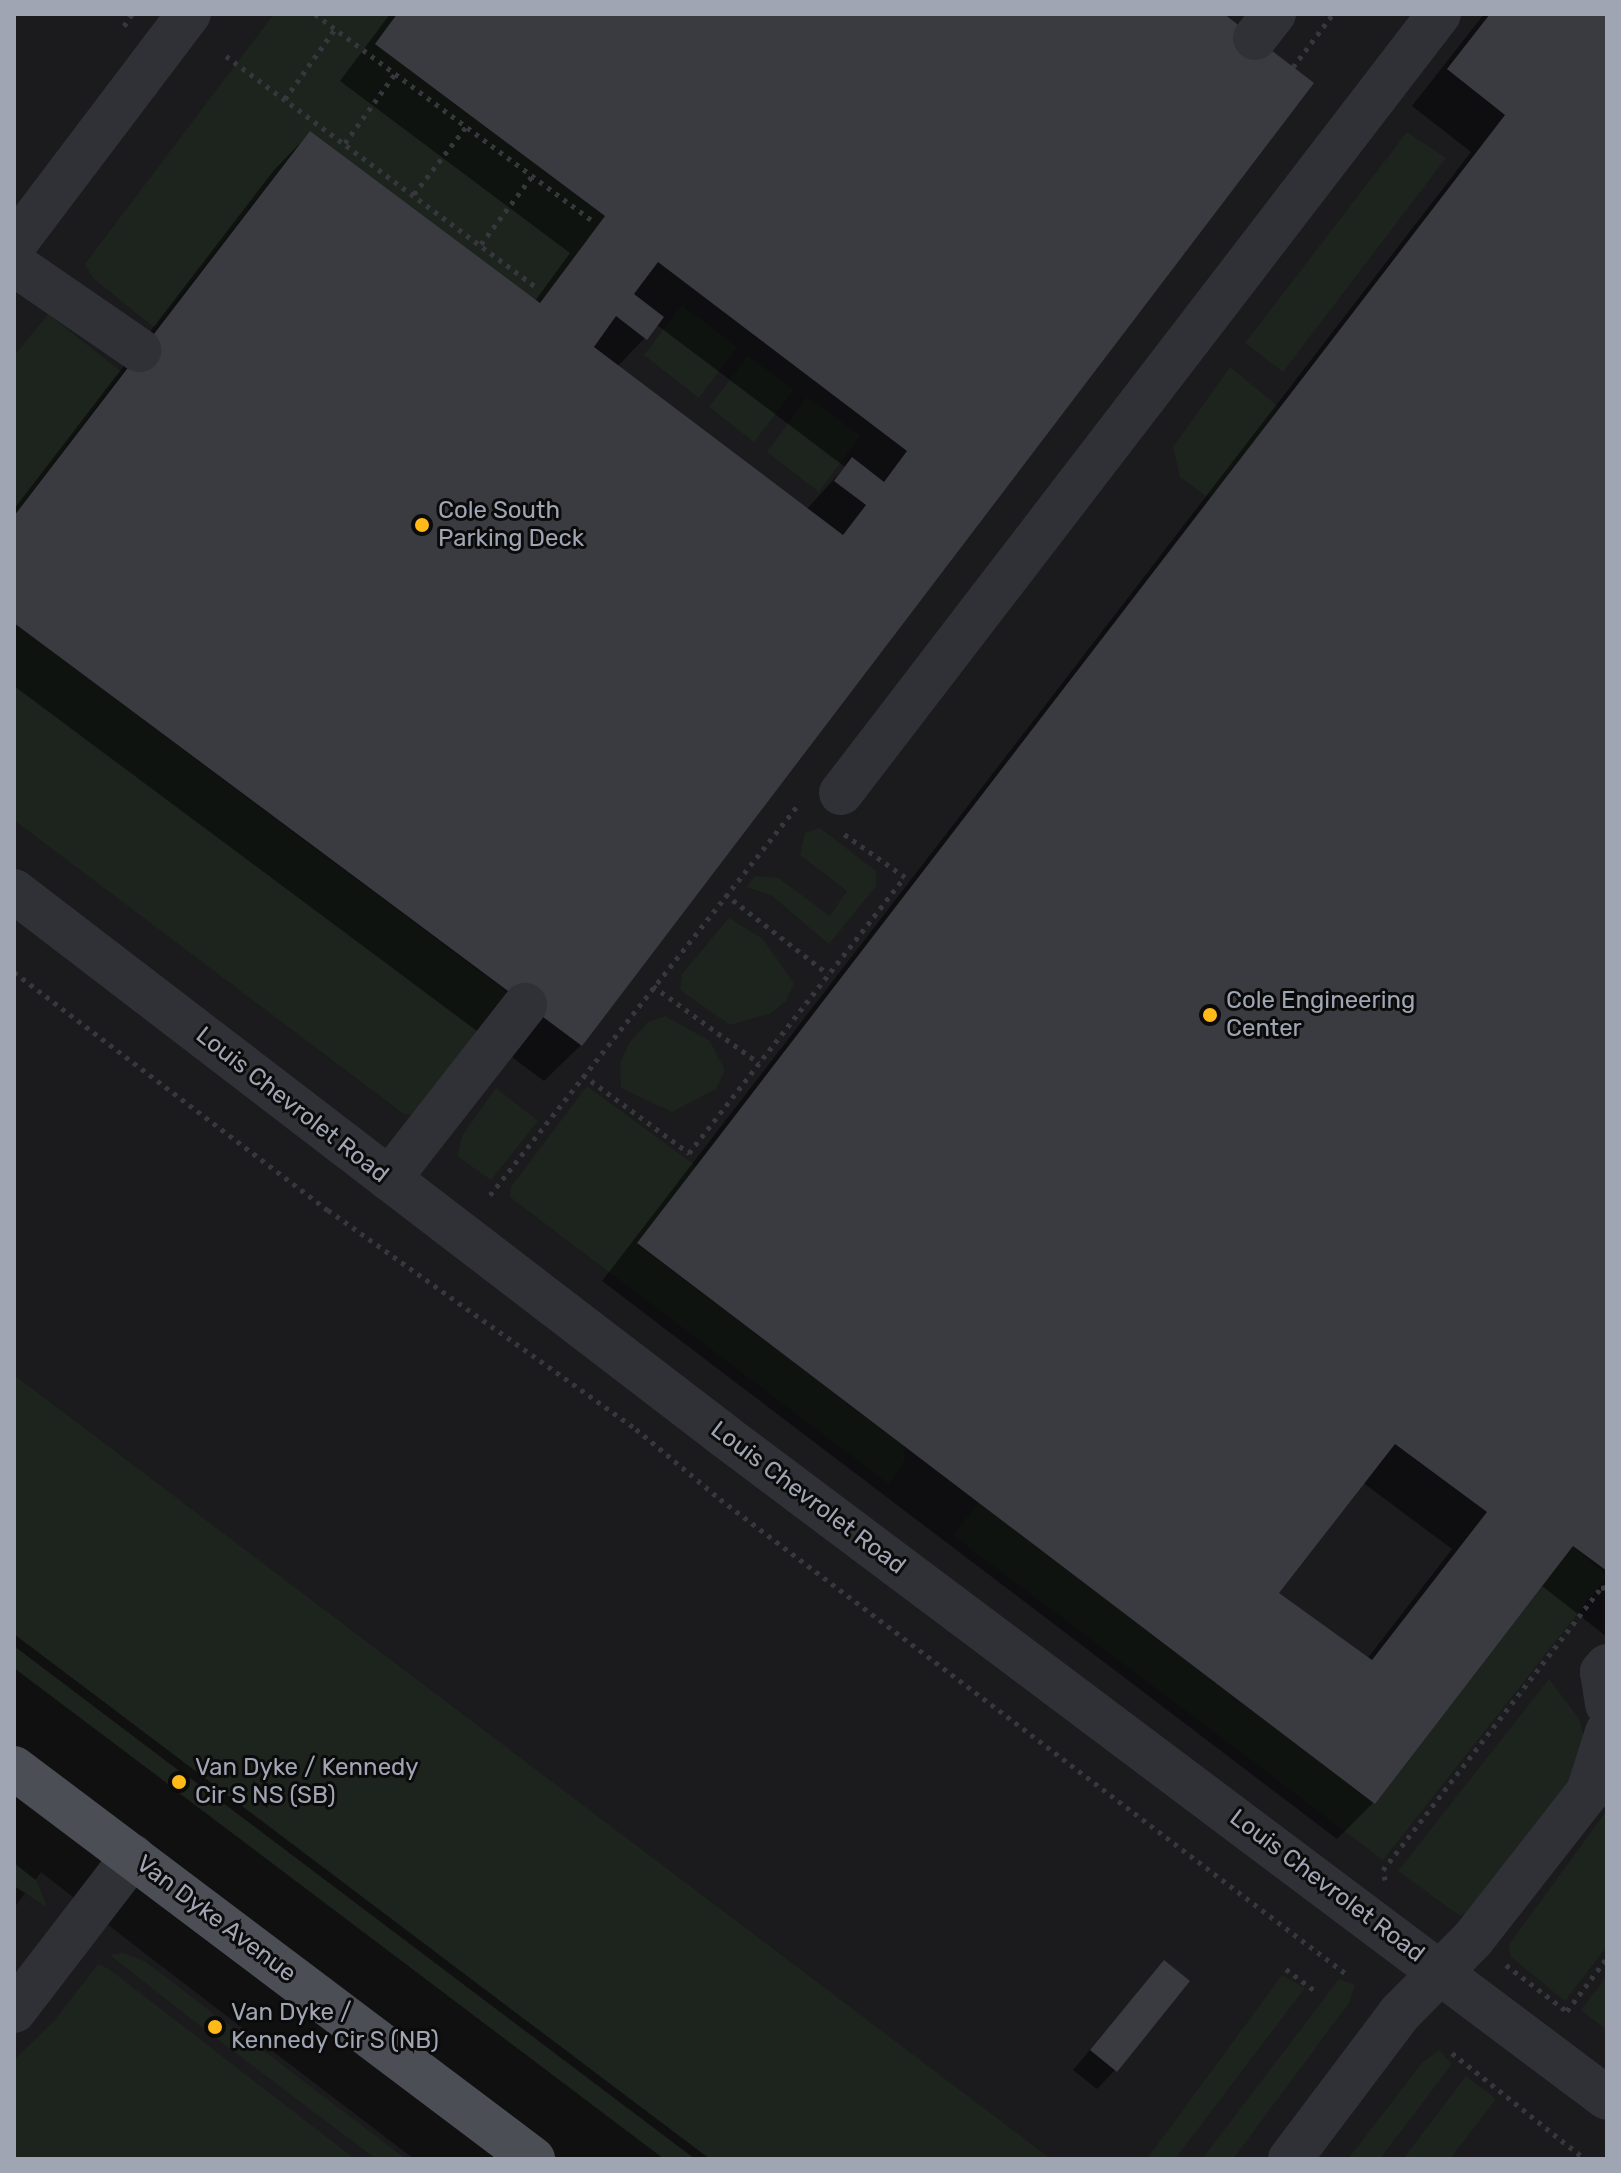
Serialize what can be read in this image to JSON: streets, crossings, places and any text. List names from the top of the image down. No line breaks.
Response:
{"streets":{"main road":["Van Dyke Avenue"],"street":["Louis Chevrolet Road"]},"places":["Cole South Parking Deck","Cole Engineering Center","Van Dyke / Kennedy Cir S NS (SB)","Van Dyke / Kennedy Cir S (NB)"]}
